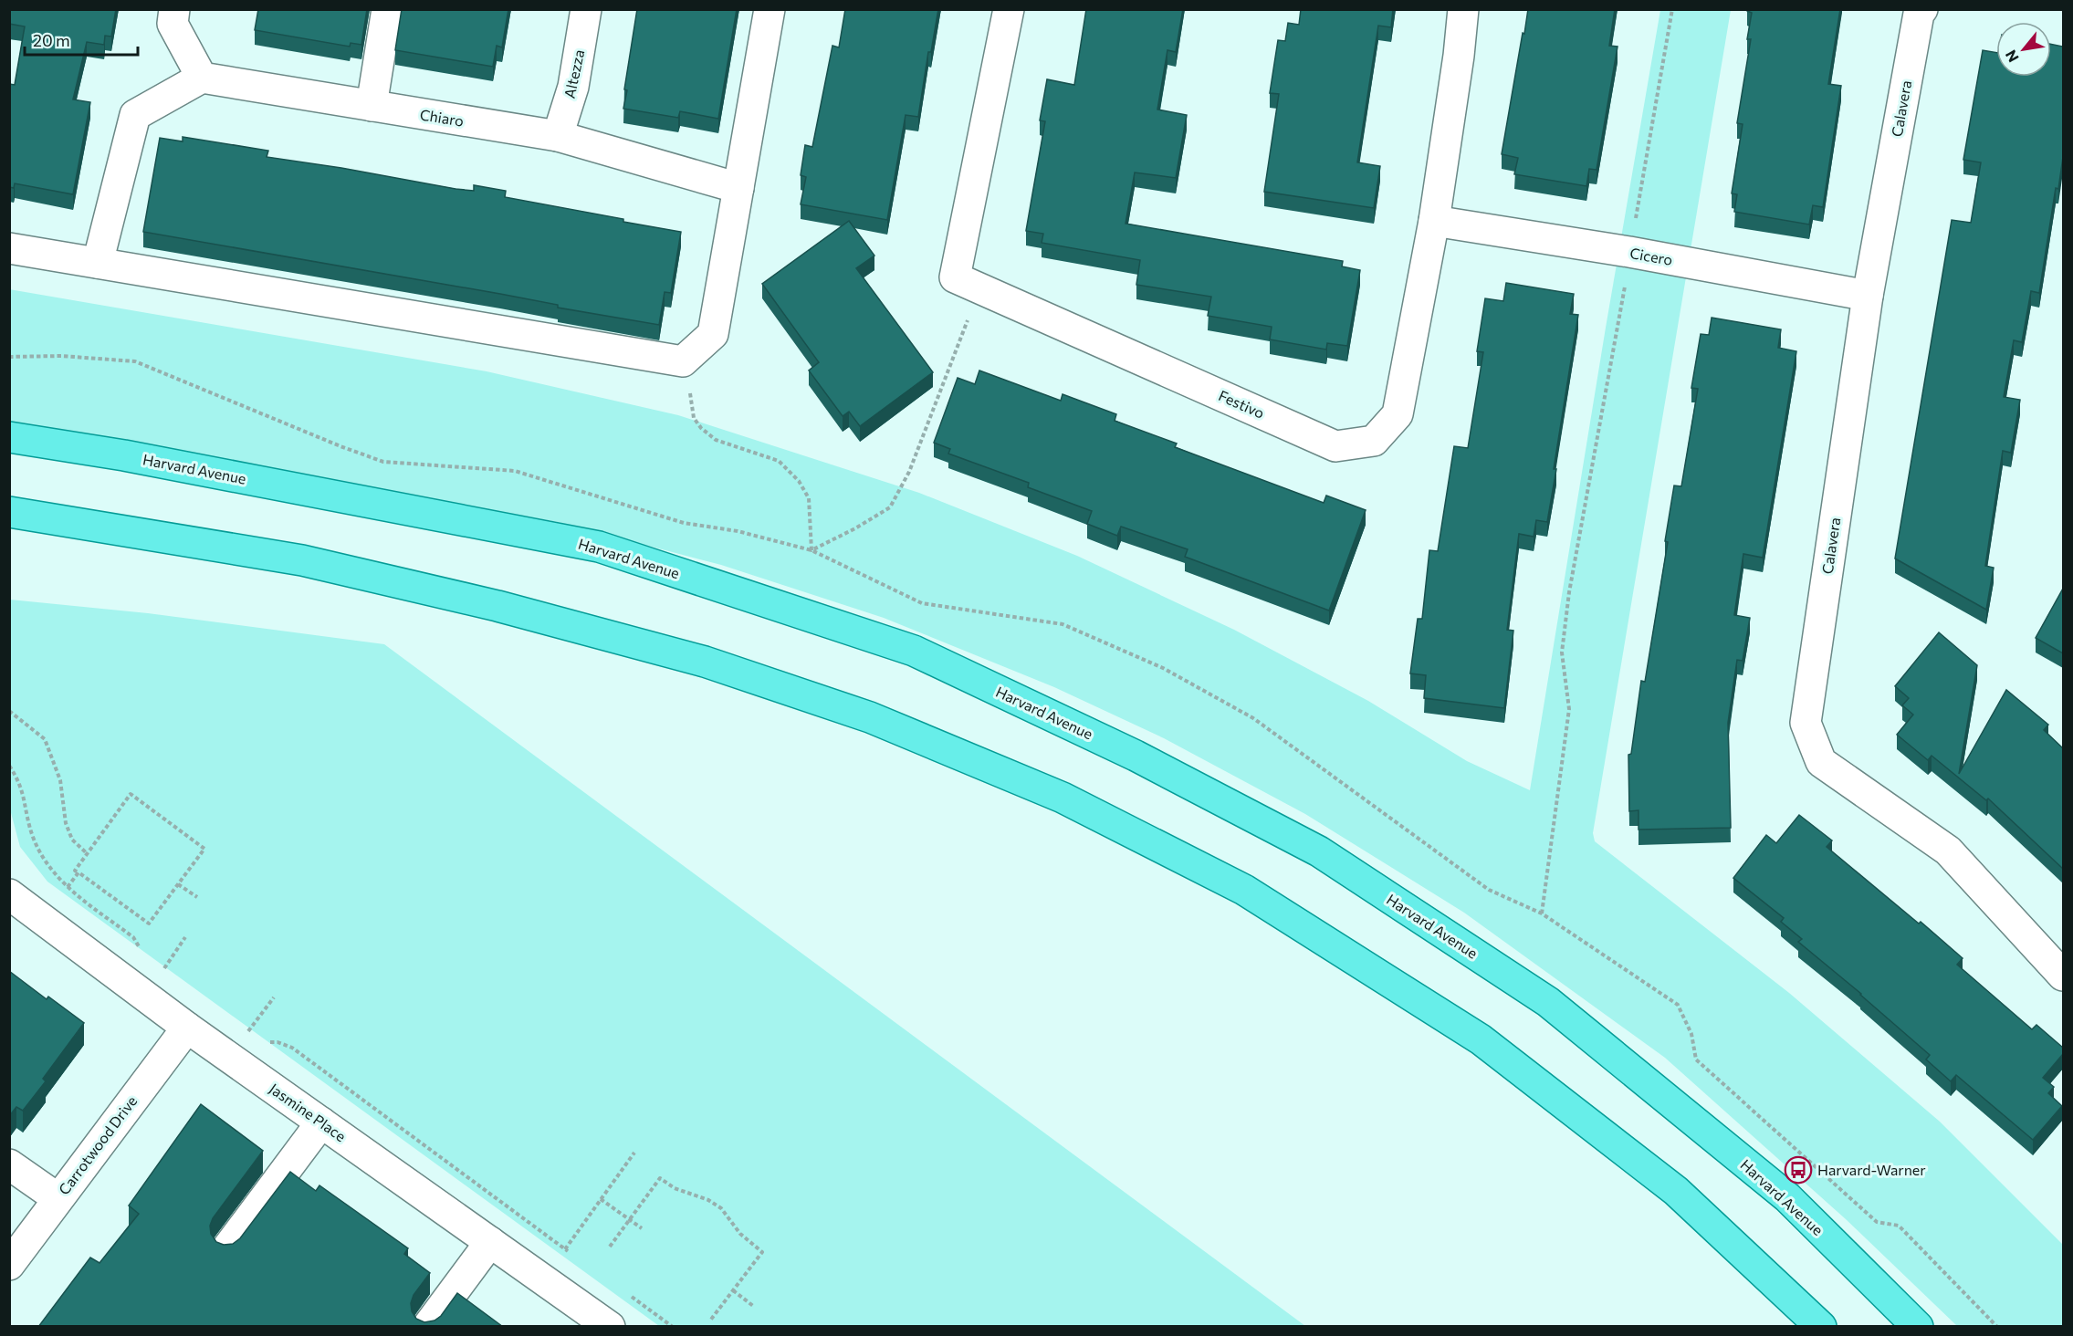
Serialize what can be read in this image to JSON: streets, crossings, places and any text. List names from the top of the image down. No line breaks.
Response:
{"streets":{"main road":["Harvard Avenue"],"street":["Altezza","Calavera","Chiaro","Cicero","Festivo","Jasmine Place","Carrotwood Drive"]},"crossings":[["Altezza","Chiaro"],["Calavera","Cicero"],["Cicero","Festivo"],["Jasmine Place","Carrotwood Drive"]],"places":{"bus stop":["Harvard-Warner"]},"scale_bar":"20 m","north":"bottom left"}
